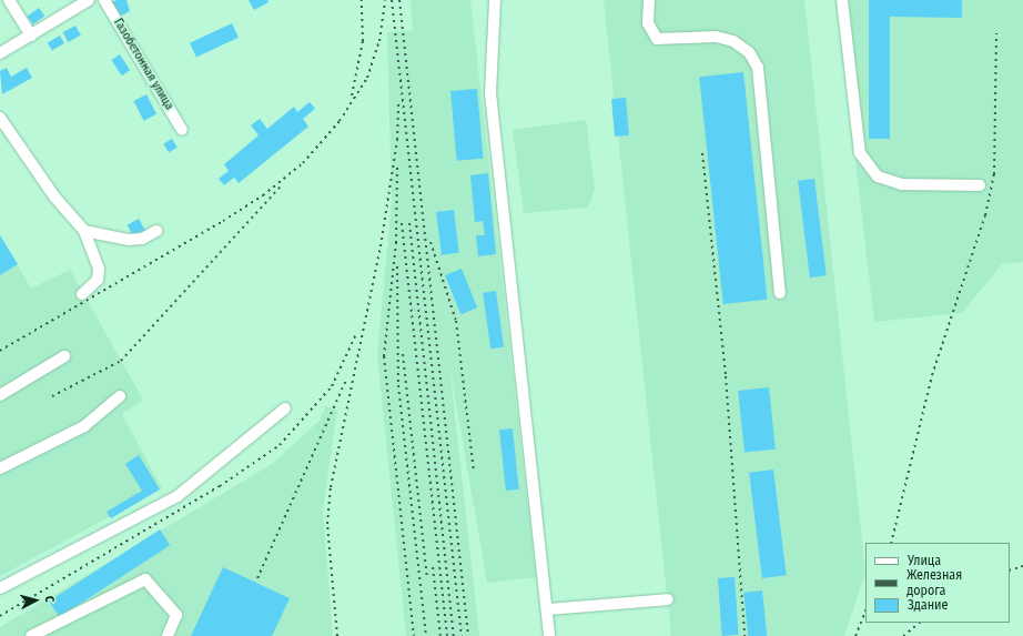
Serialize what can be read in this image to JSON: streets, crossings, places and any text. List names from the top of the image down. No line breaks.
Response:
{"streets":{"street":["Газобетонная улица"]},"legend":["Улица","Железная дорога","Здание"],"north":"right"}
